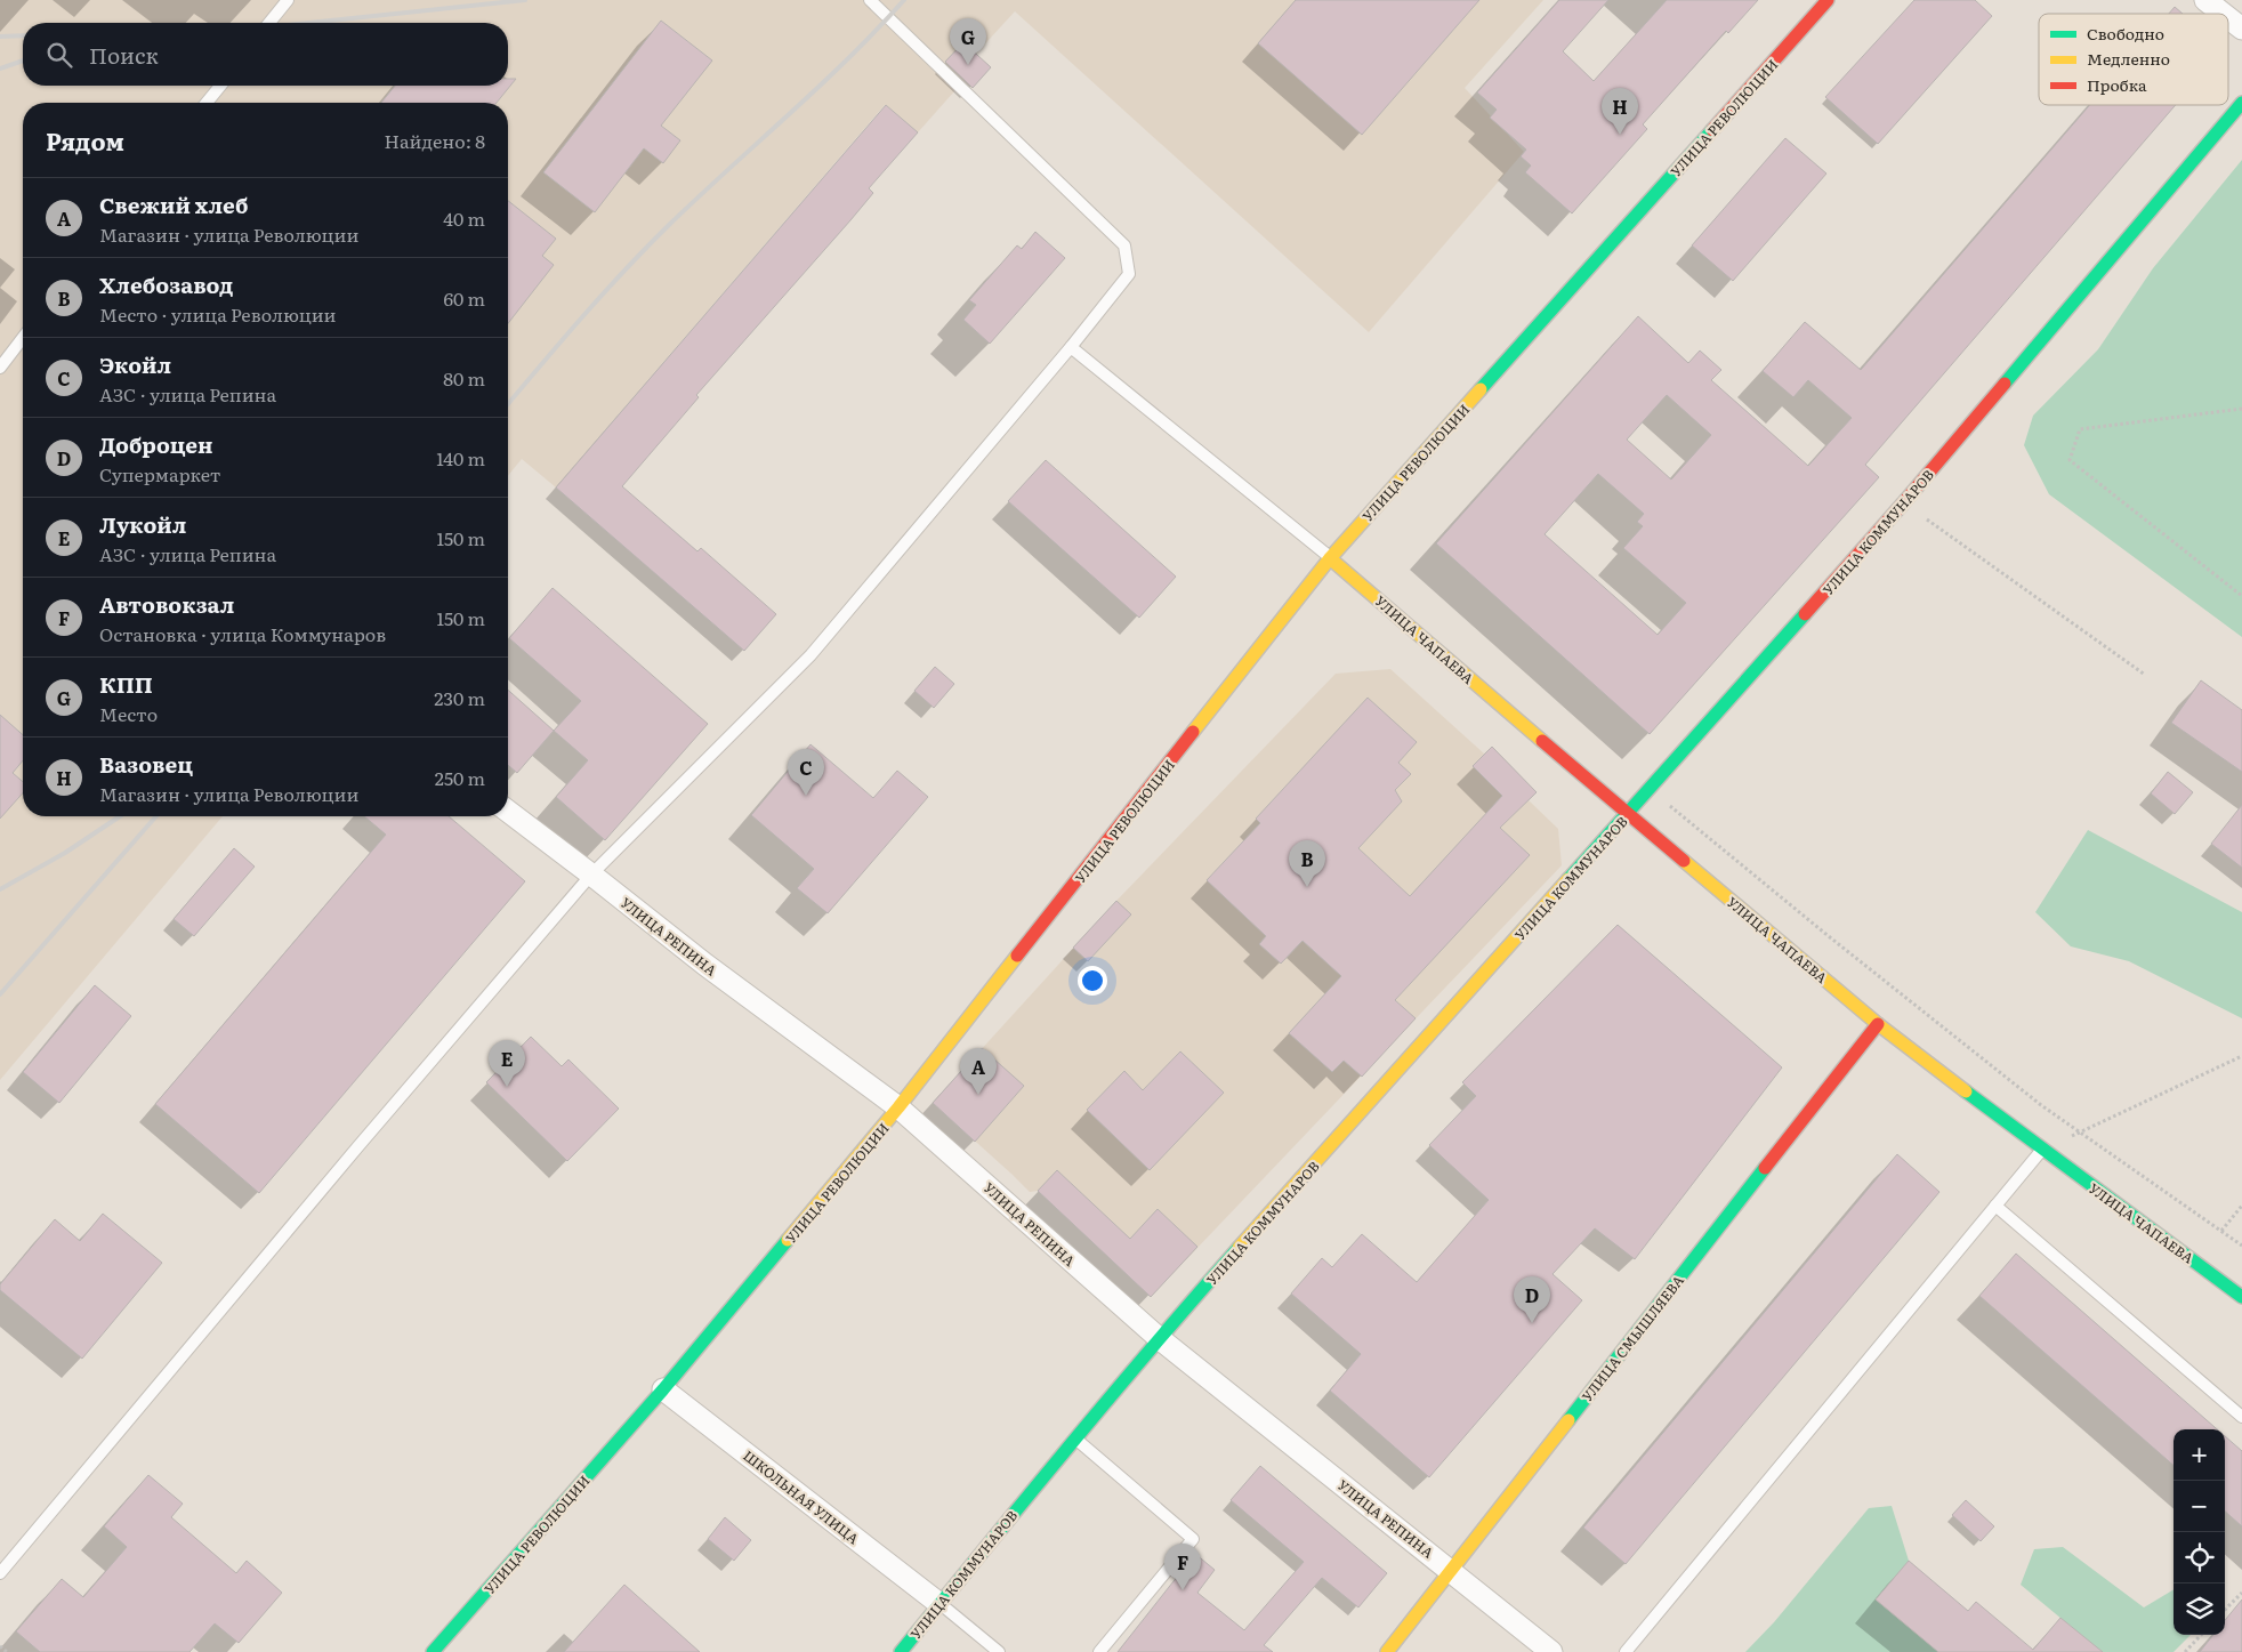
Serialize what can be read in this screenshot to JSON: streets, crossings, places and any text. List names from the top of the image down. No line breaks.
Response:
{"streets":{"street":["УЛИЦА РЕВОЛЮЦИИ","УЛИЦА КОММУНАРОВ","УЛИЦА ЧАПАЕВА","УЛИЦА РЕПИНА","УЛИЦА СМЫШЛЯЕВА","ШКОЛЬНАЯ УЛИЦА"]},"crossings":[["УЛИЦА РЕВОЛЮЦИИ","УЛИЦА ЧАПАЕВА"],["УЛИЦА РЕВОЛЮЦИИ","УЛИЦА РЕПИНА"],["УЛИЦА РЕВОЛЮЦИИ","ШКОЛЬНАЯ УЛИЦА"],["УЛИЦА КОММУНАРОВ","УЛИЦА ЧАПАЕВА"],["УЛИЦА КОММУНАРОВ","УЛИЦА РЕПИНА"],["УЛИЦА КОММУНАРОВ","ШКОЛЬНАЯ УЛИЦА"],["УЛИЦА ЧАПАЕВА","УЛИЦА СМЫШЛЯЕВА"],["УЛИЦА РЕПИНА","УЛИЦА СМЫШЛЯЕВА"]],"legend":["Свободно","Медленно","Пробка"],"page":{"pins":["G","H","C","B","E","A","D","F"],"search":"Поиск","heading":["Рядом","Найдено: 8"],"list":[{"mark":"A","name":"Свежий хлеб","note":"Магазин · улица Революции","value":"40 m"},{"mark":"B","name":"Хлебозавод","note":"Место · улица Революции","value":"60 m"},{"mark":"C","name":"Экойл","note":"АЗС · улица Репина","value":"80 m"},{"mark":"D","name":"Доброцен","note":"Супермаркет","value":"140 m"},{"mark":"E","name":"Лукойл","note":"АЗС · улица Репина","value":"150 m"},{"mark":"F","name":"Автовокзал","note":"Остановка · улица Коммунаров","value":"150 m"},{"mark":"G","name":"КПП","note":"Место","value":"230 m"},{"mark":"H","name":"Вазовец","note":"Магазин · улица Революции","value":"250 m"}],"map_buttons":["+","−"]}}
